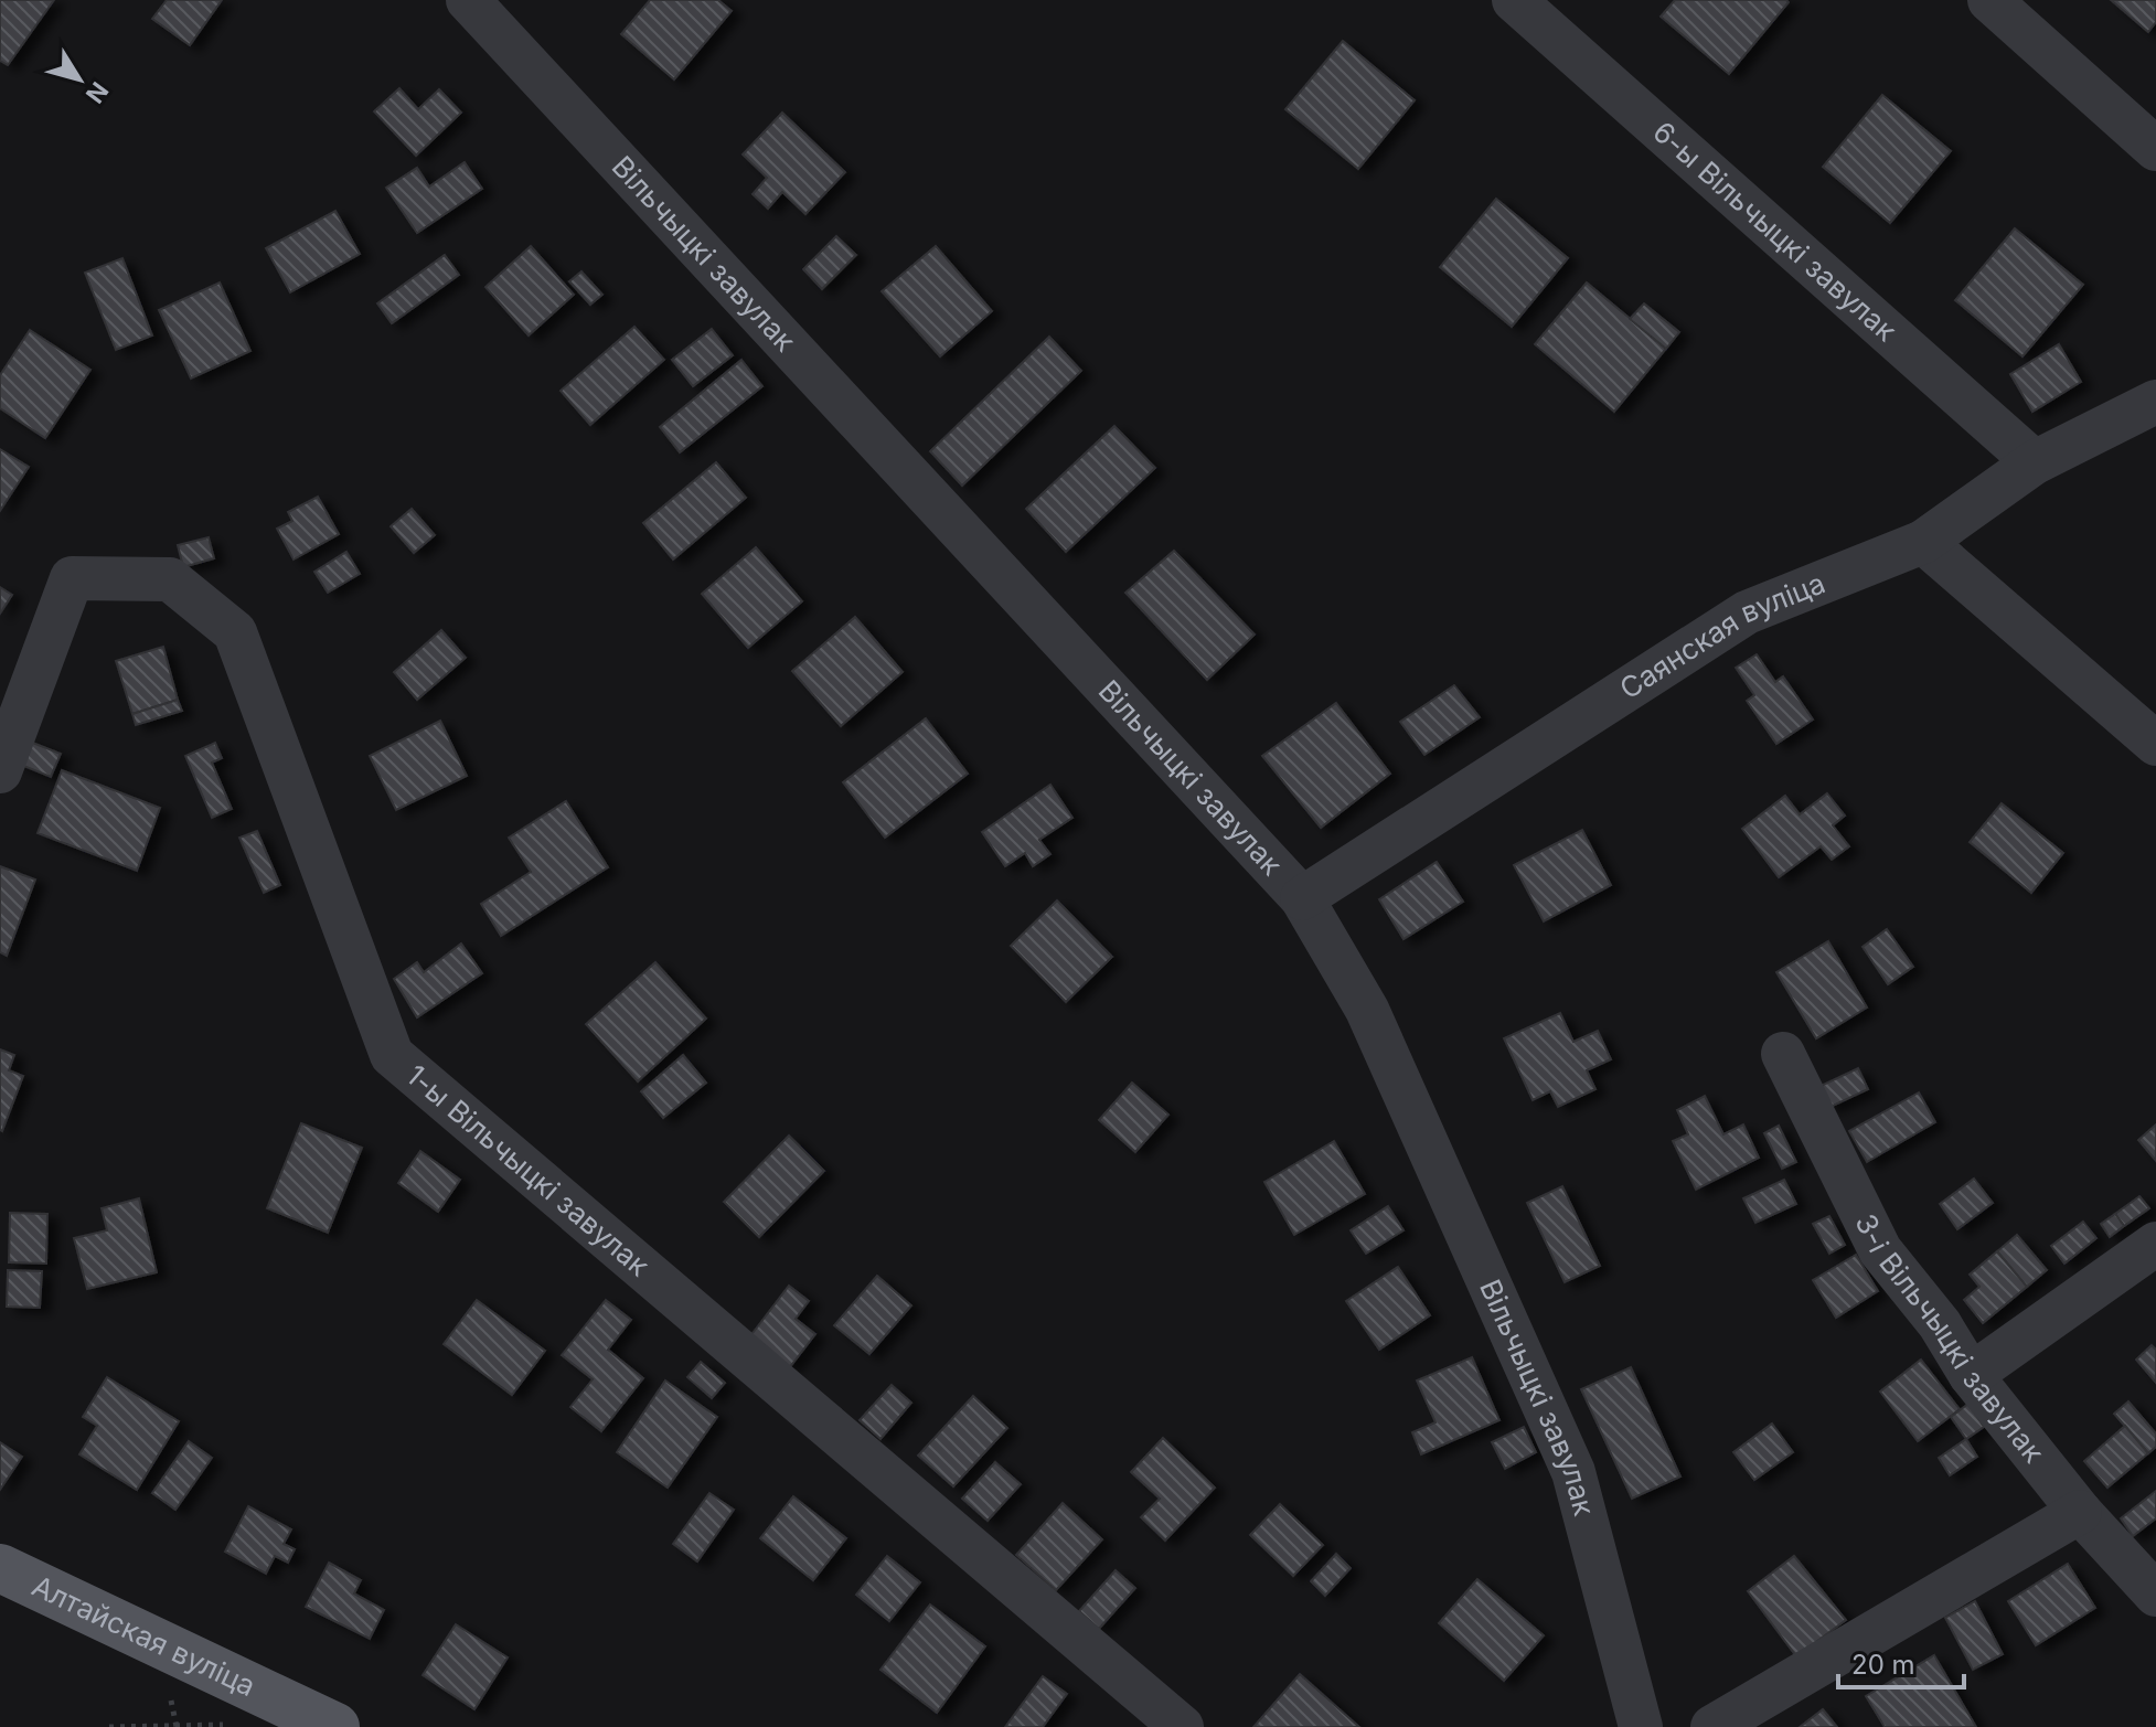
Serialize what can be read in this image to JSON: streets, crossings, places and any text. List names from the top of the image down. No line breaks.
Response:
{"streets":{"main road":["Алтайская вуліца"],"street":["6-ы Вільчыцкі завулак","Вільчыцкі завулак","Саянская вуліца","1-ы Вільчыцкі завулак","3-і Вільчыцкі завулак"]},"crossings":[["6-ы Вільчыцкі завулак","Саянская вуліца"],["Вільчыцкі завулак","Саянская вуліца"]],"scale_bar":"20 m","north":"bottom right"}
